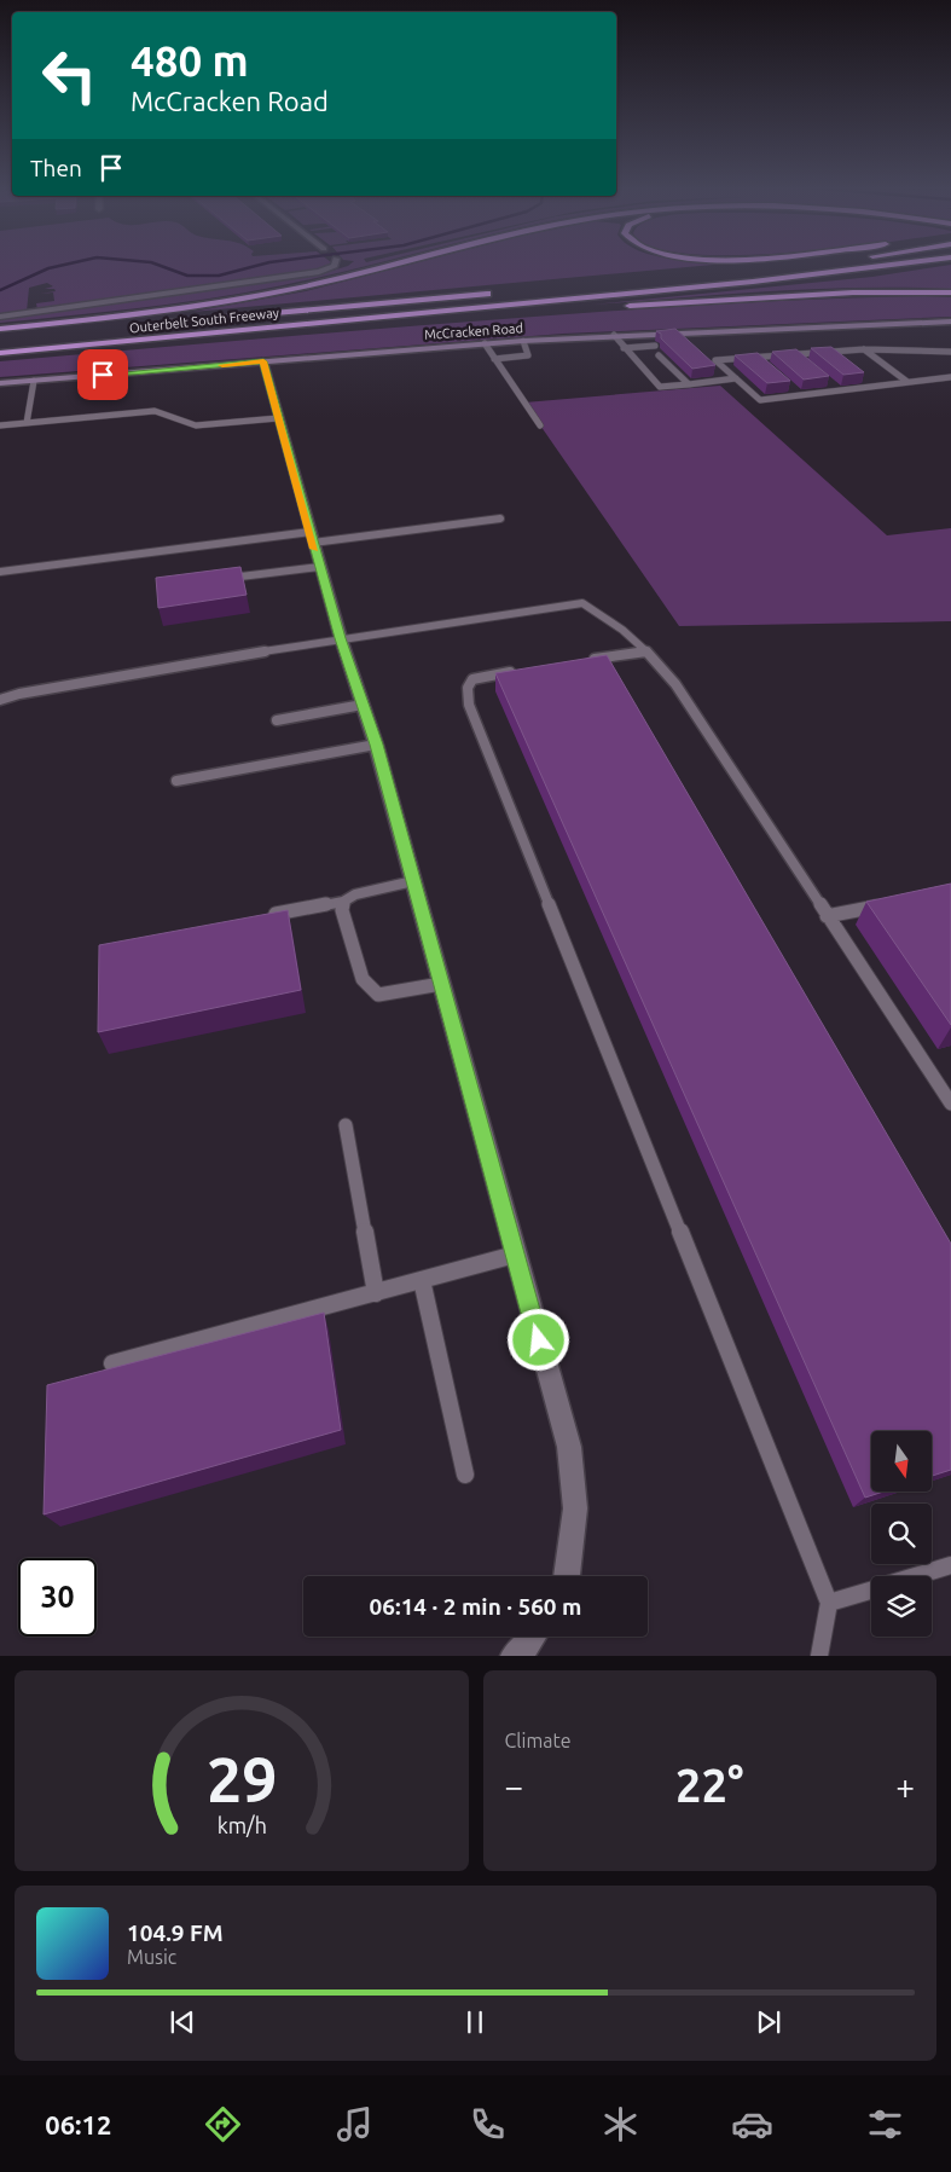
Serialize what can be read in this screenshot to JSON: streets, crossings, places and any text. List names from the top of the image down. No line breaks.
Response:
{"streets":{"highway":["Outerbelt South Freeway"],"street":["McCracken Road"]},"north":"bottom","page":{"turn":["480 m","McCracken Road"],"then":"Then","limit":"30","trip":"06:14 · 2 min · 560 m","tile":"Climate","heat":["−","22°","+"],"song":["104.9 FM","Music"],"tabs":"06:12","gauge":["29","km/h"]}}
